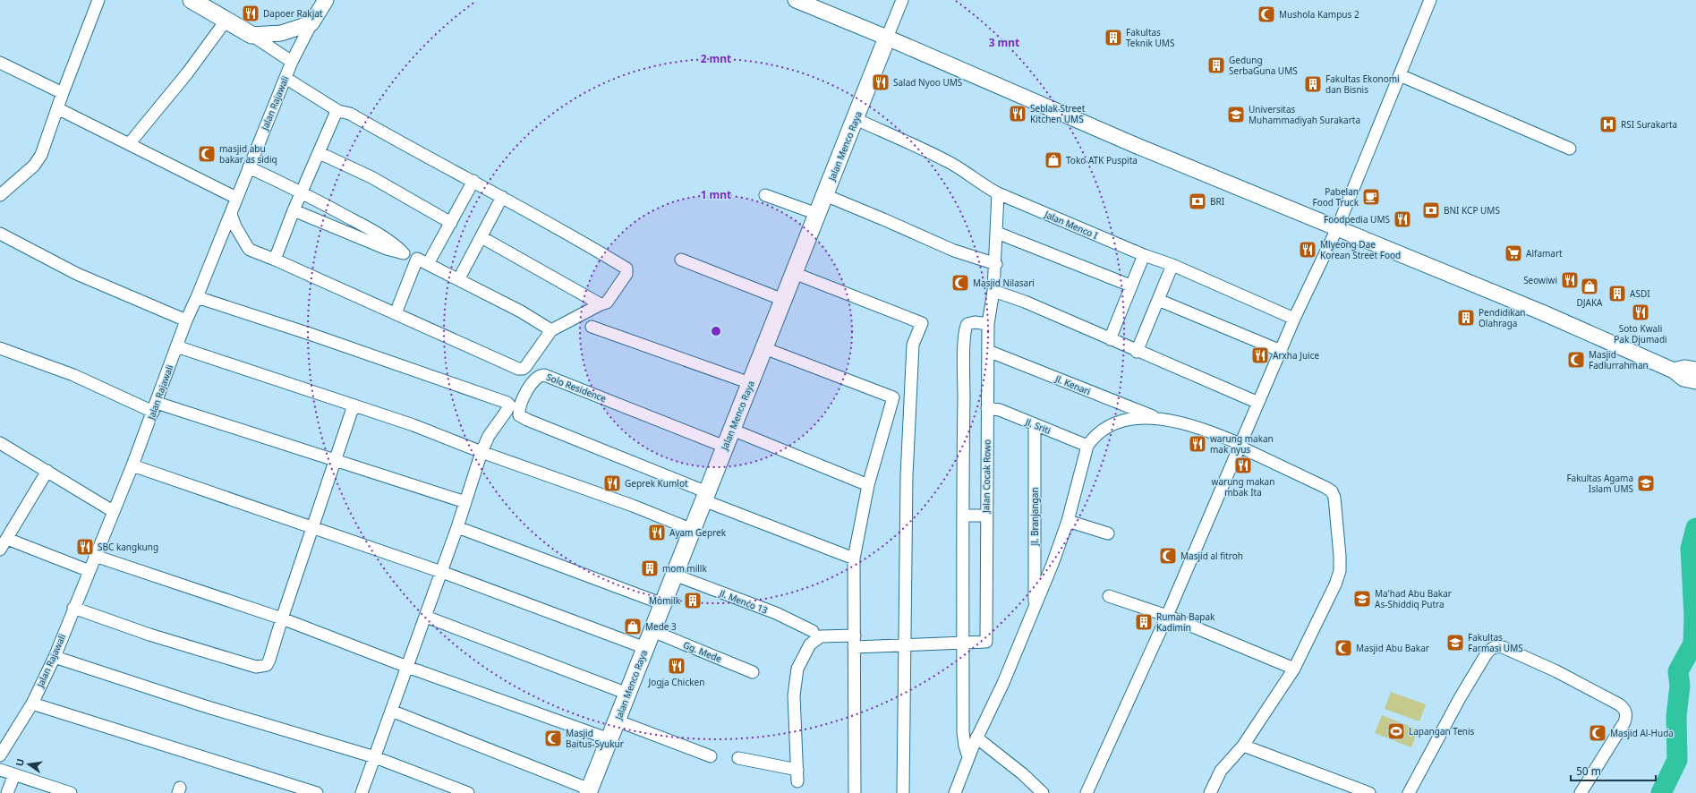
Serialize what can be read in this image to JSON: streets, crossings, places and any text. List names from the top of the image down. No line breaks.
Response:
{"streets":{"main road":["Jalan Menco Raya"],"street":["Jalan Rajawali","Jalan Menco I","Jl. Kenari","Solo Residence","Jl. Sriti","Jalan Cocak Rowo","Jl. Branjangan","Jl. Menco 13","Gg. Mede"]},"crossings":[["Jalan Menco Raya","Jalan Menco I"],["Jalan Menco Raya","Solo Residence"],["Jalan Menco Raya","Jl. Menco 13"],["Jalan Menco Raya","Gg. Mede"],["Jalan Menco I","Jalan Cocak Rowo"],["Jl. Kenari","Jalan Cocak Rowo"],["Jl. Sriti","Jalan Cocak Rowo"],["Jl. Sriti","Jl. Branjangan"]],"places":{"restaurant":["Dapoer Rakjat","Salad Nyoo UMS","Seblak Street Kitchen UMS","Foodpedia UMS","Mlyeong Dae Korean Street Food","Seowiwi","Soto Kwali Pak Djumadi","Arxha Juice","warung makan mak nyus","warung makan mbak Ita","Geprek Kumlot","Ayam Geprek","SBC kangkung","Jogja Chicken"],"mosque":["Mushola Kampus 2","masjid abu bakar as sidiq","Masjid Nilasari","Masjid Fadlurrahman","Masjid al fitroh","Masjid Abu Bakar","Masjid Al-Huda","Masjid Baitus-Syukur"],"building":["Fakultas Teknik UMS","Gedung SerbaGuna UMS","Fakultas Ekonomi dan Bisnis","ASDI","Pendidikan Olahraga","mom millk","Momilk","Rumah Bapak Kadimin"],"school or university":["Universitas Muhammadiyah Surakarta","Fakultas Agama Islam UMS","Ma'had Abu Bakar As-Shiddiq Putra","Fakultas Farmasi UMS"],"hospital":["RSI Surakarta"],"shop":["Toko ATK Puspita","DJAKA","Mede 3"],"cafe":["Pabelan Food Truck"],"bank":["BRI","BNI KCP UMS"],"supermarket":["Alfamart"],"sports":["Lapangan Tenis"]},"scale_bar":"50 m","north":"left","rings":["3 mnt","2 mnt","1 mnt"]}
